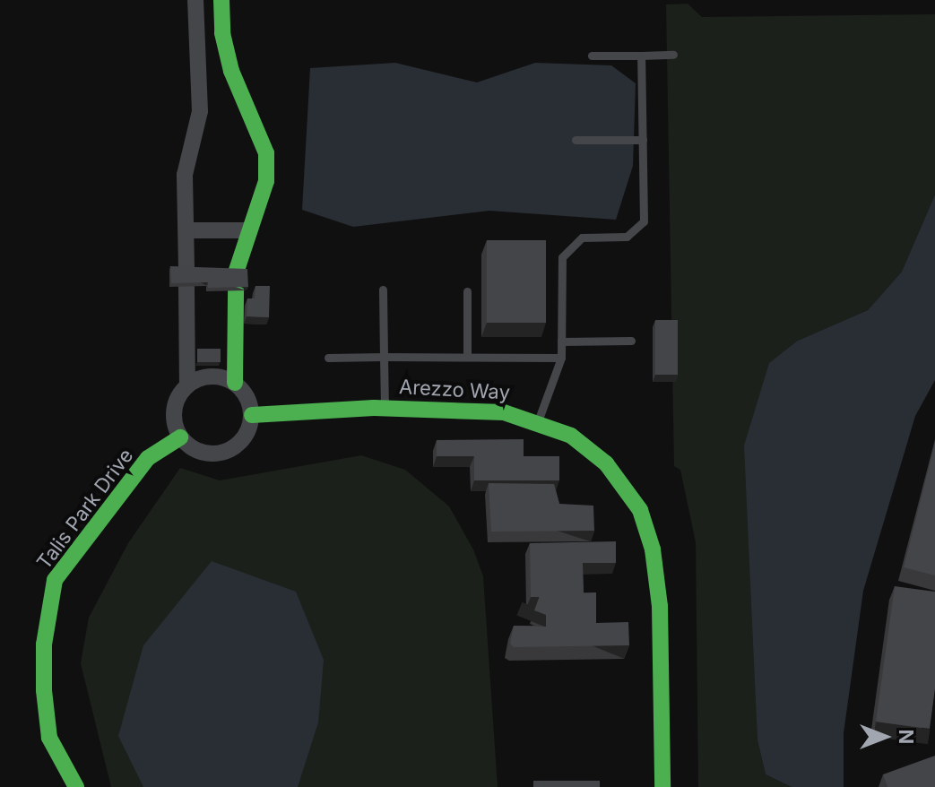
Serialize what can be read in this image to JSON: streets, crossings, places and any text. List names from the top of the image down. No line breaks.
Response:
{"streets":{"street":["Arezzo Way","Talis Park Drive"]},"crossings":[["Arezzo Way","Talis Park Drive"]],"north":"right"}
